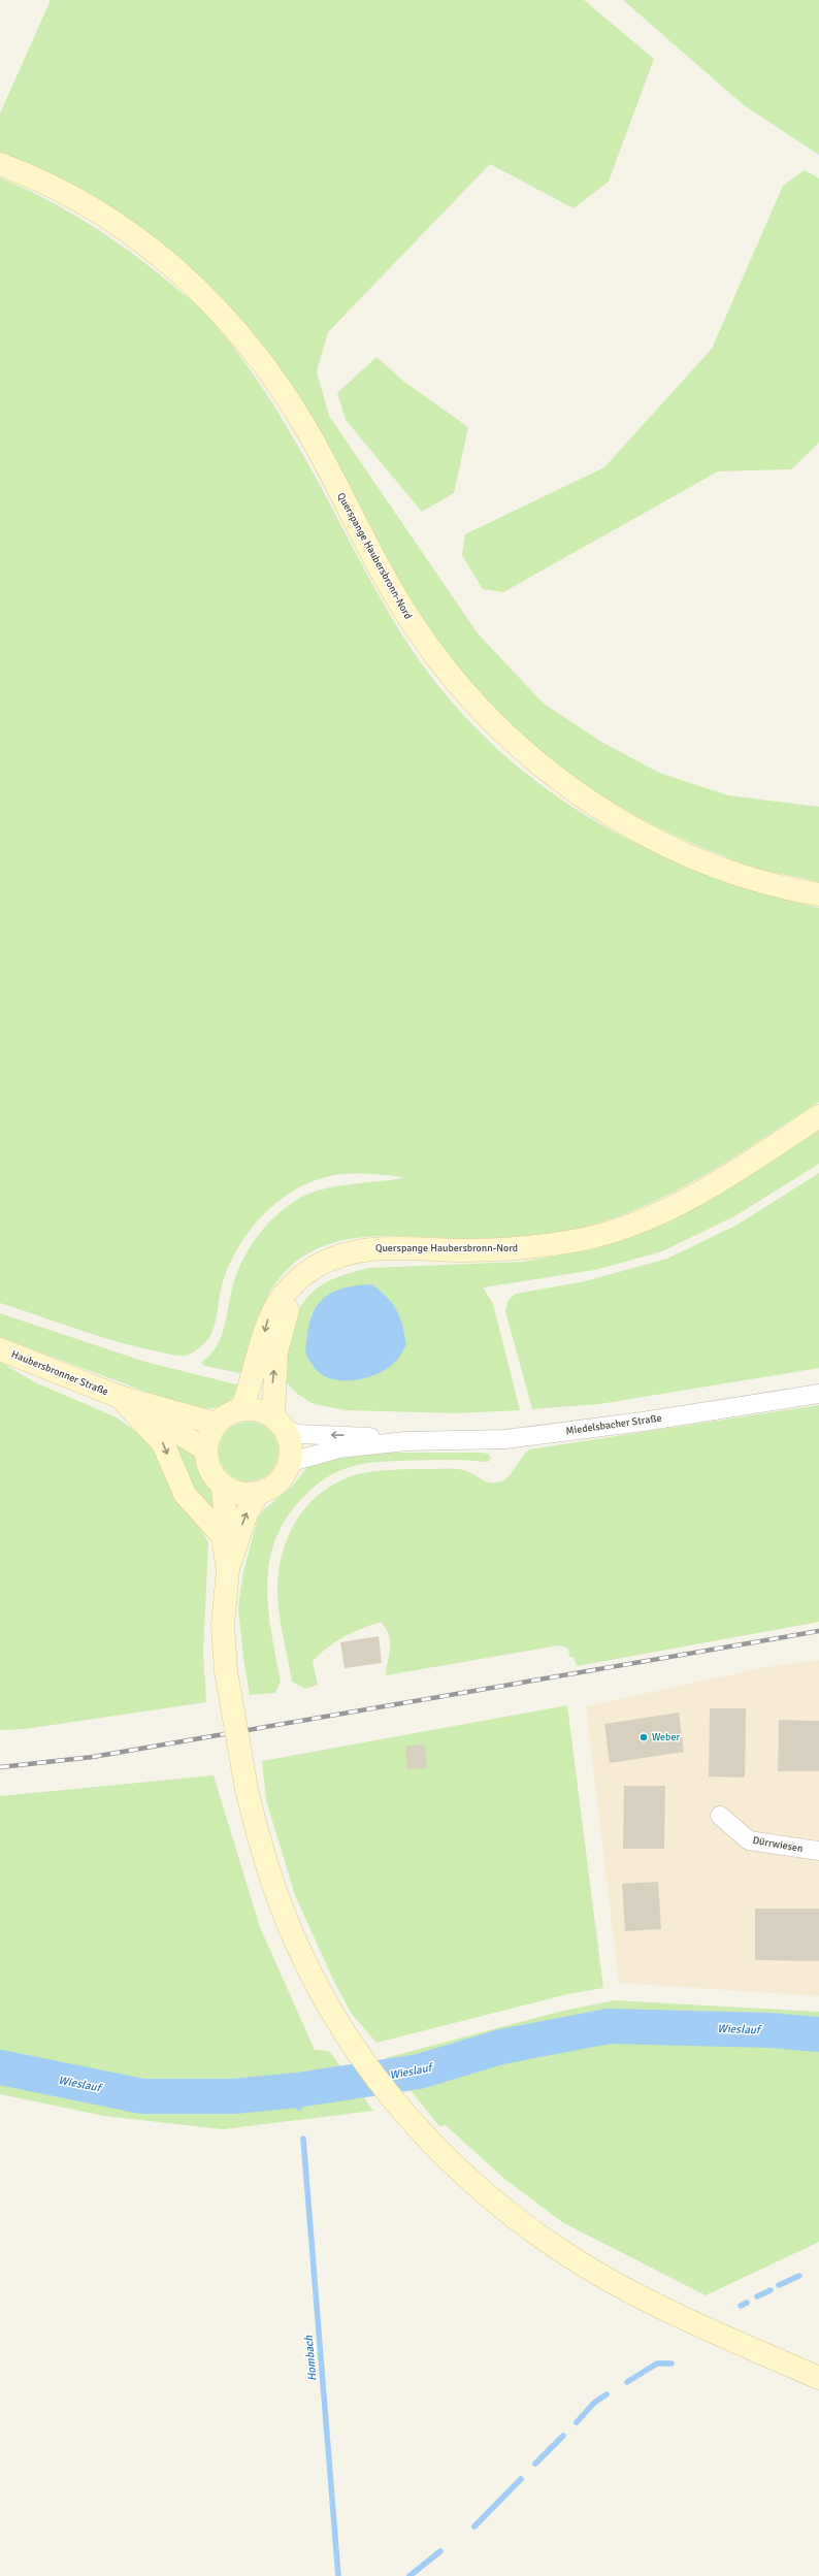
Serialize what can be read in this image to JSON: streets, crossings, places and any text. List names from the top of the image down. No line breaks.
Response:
{"streets":{"main road":["Querspange Haubersbronn-Nord","Haubersbronner Straße"],"street":["Miedelsbacher Straße","Dürrwiesen"]},"water":["Wieslauf","Hombach"],"places":["Weber"]}
